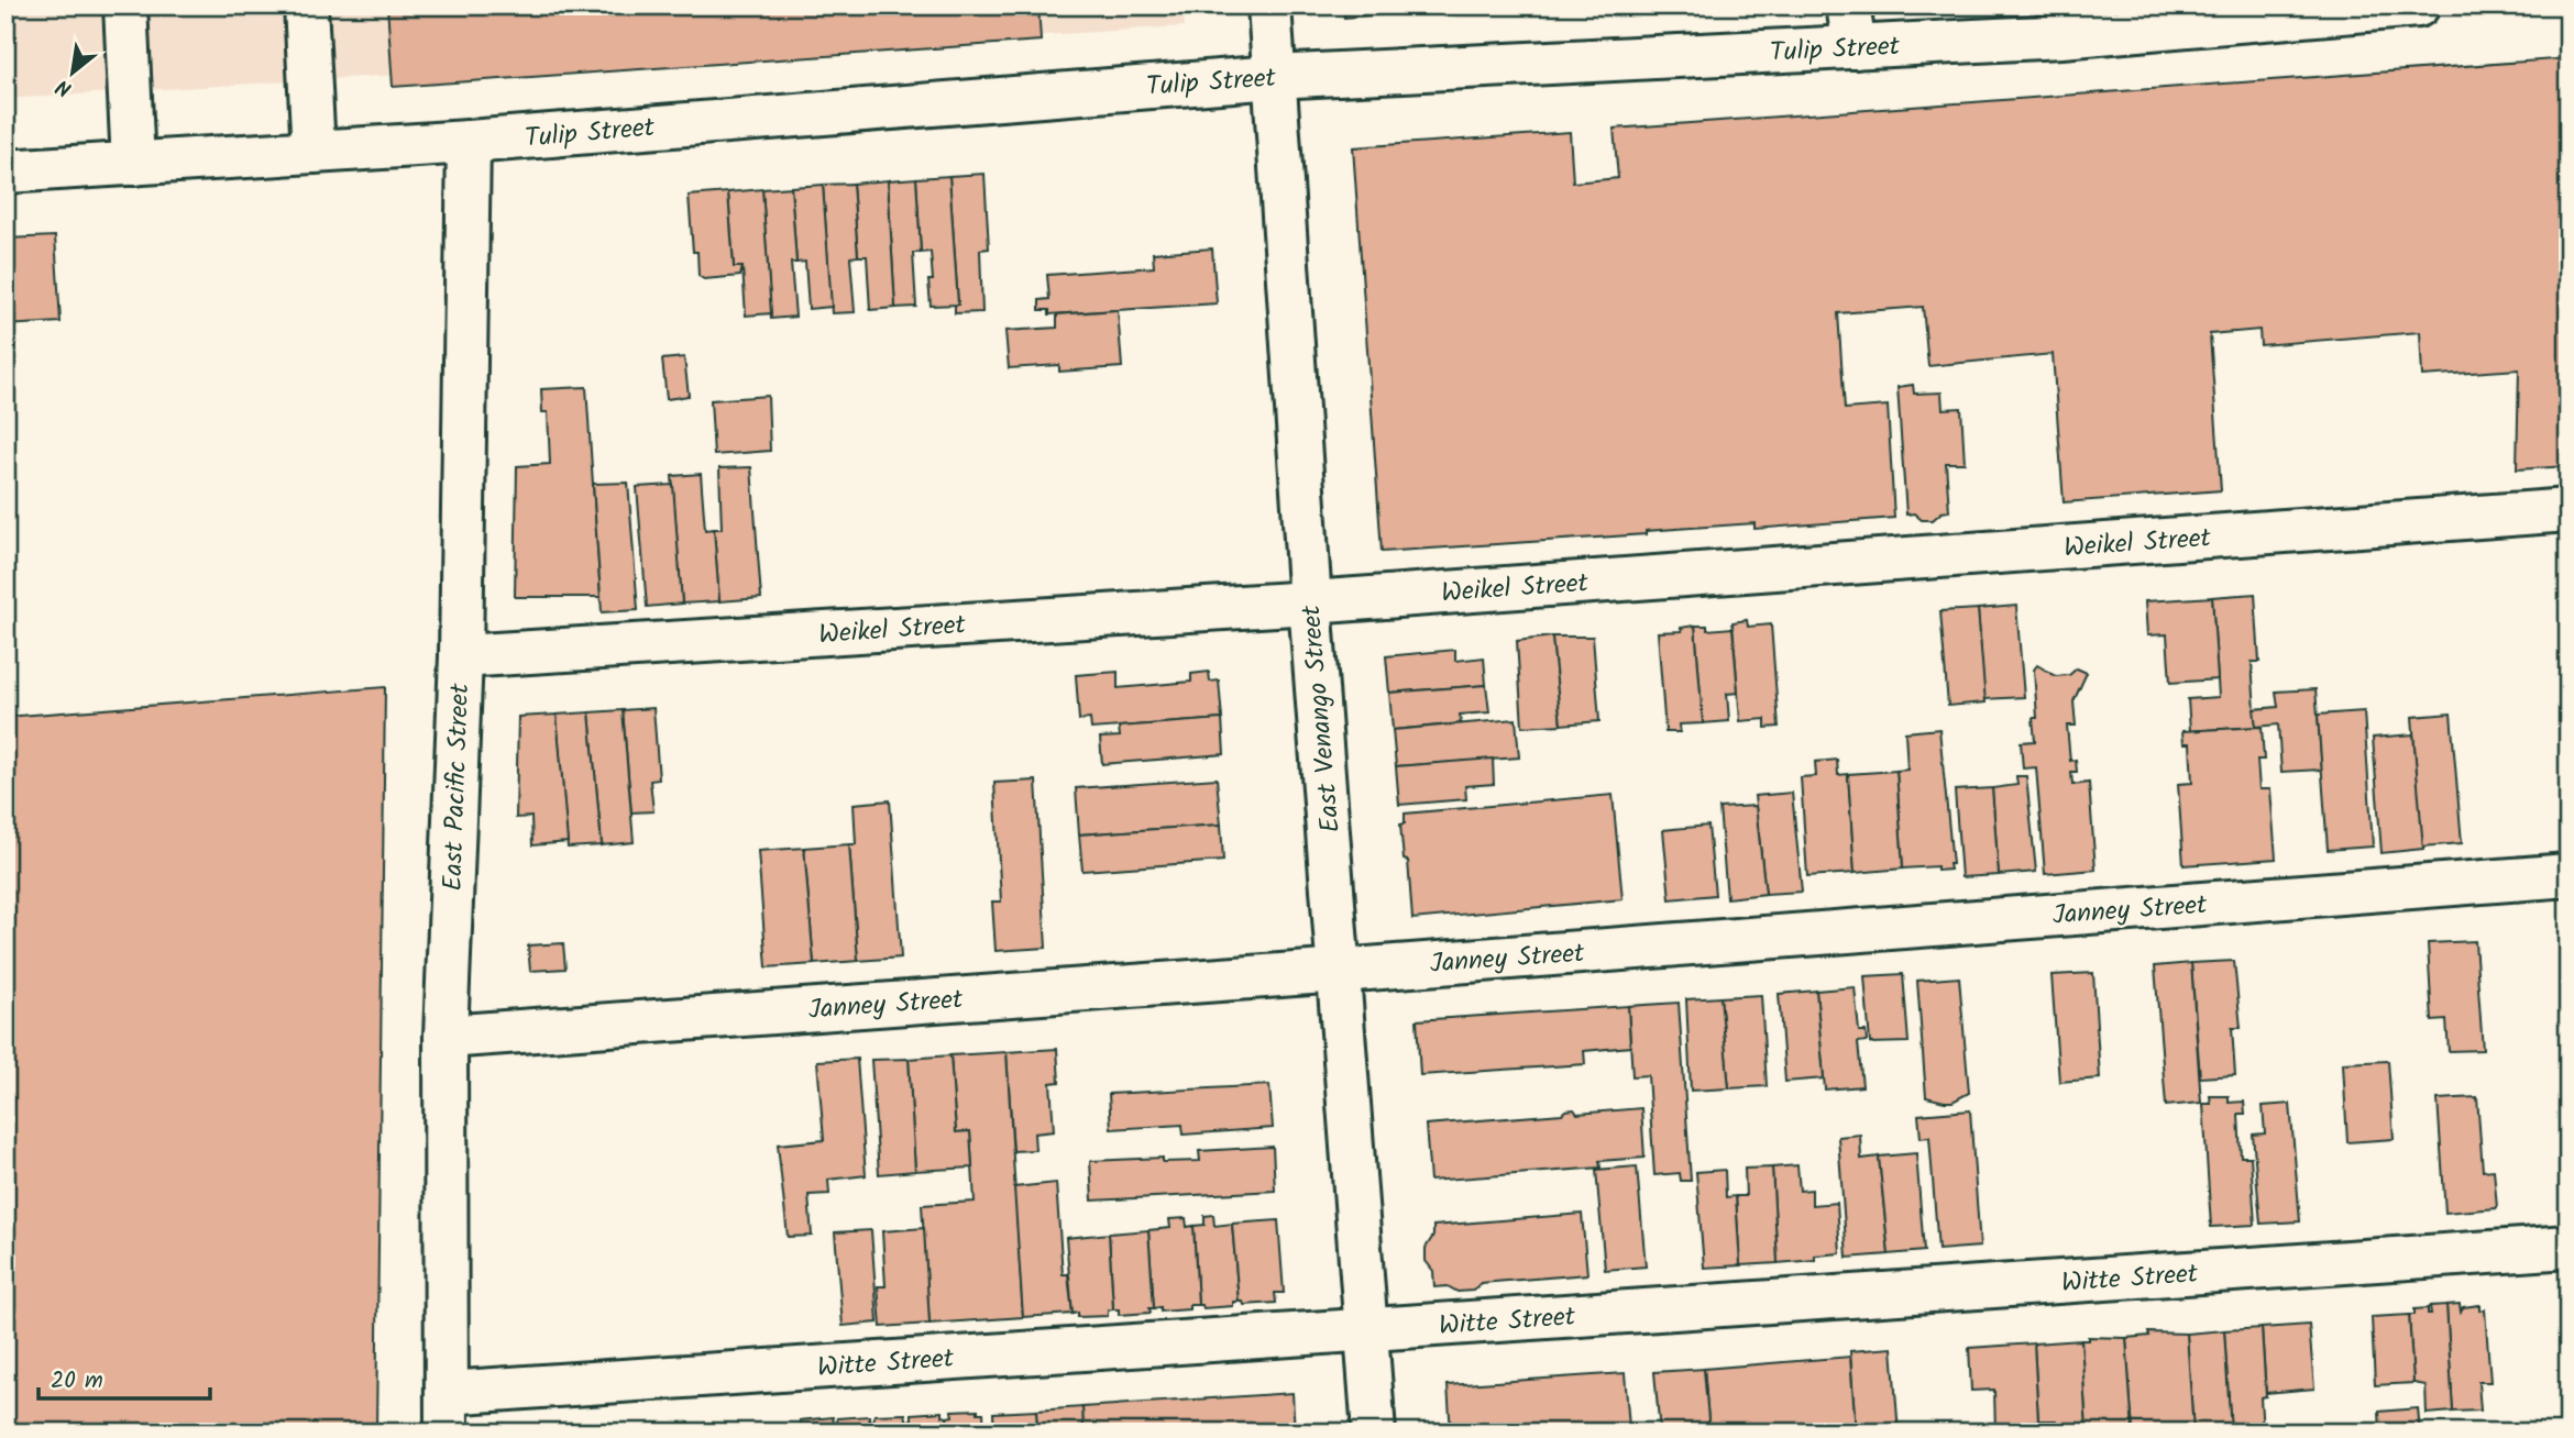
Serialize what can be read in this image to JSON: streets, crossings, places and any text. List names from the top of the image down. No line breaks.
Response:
{"streets":{"street":["Tulip Street","Weikel Street","East Venango Street","East Pacific Street","Janney Street","Witte Street"]},"crossings":[["Tulip Street","East Venango Street"],["Tulip Street","East Pacific Street"],["Weikel Street","East Venango Street"],["Weikel Street","East Pacific Street"],["East Venango Street","Janney Street"],["East Venango Street","Witte Street"],["East Pacific Street","Janney Street"],["East Pacific Street","Witte Street"]],"scale_bar":"20 m","north":"bottom left"}
